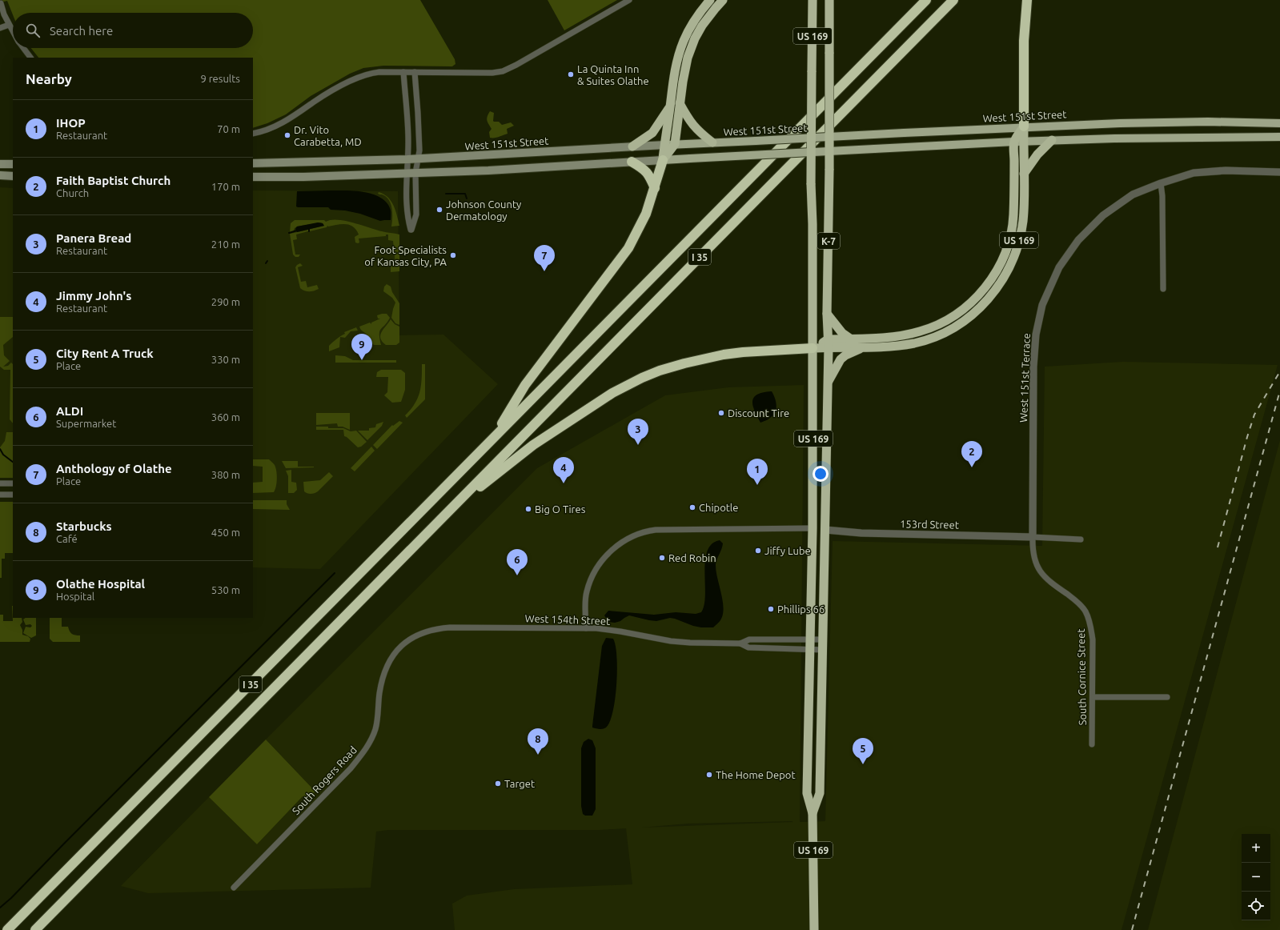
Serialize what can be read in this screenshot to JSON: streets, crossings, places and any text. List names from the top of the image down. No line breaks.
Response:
{"streets":{"highway":["US 169","K-7","I 35"],"main road":["West 151st Street"],"street":["West 151st Terrace","153rd Street","West 154th Street","South Cornice Street","South Rogers Road"]},"crossings":[["US 169","West 151st Street"],["US 169","K-7"],["US 169","153rd Street"],["US 169","West 154th Street"],["West 151st Terrace","153rd Street"],["West 151st Terrace","South Cornice Street"],["153rd Street","South Cornice Street"],["West 154th Street","South Rogers Road"]],"places":["La Quinta Inn & Suites Olathe","Dr. Vito Carabetta, MD","Johnson County Dermatology","Foot Specialists of Kansas City, PA","Discount Tire","Chipotle","Big O Tires","Jiffy Lube","Red Robin","Phillips 66","The Home Depot","Target"],"page":{"search":"Search here","heading":["Nearby","9 results"],"list":[{"mark":"1","name":"IHOP","note":"Restaurant","value":"70 m"},{"mark":"2","name":"Faith Baptist Church","note":"Church","value":"170 m"},{"mark":"3","name":"Panera Bread","note":"Restaurant","value":"210 m"},{"mark":"4","name":"Jimmy John's","note":"Restaurant","value":"290 m"},{"mark":"5","name":"City Rent A Truck","note":"Place","value":"330 m"},{"mark":"6","name":"ALDI","note":"Supermarket","value":"360 m"},{"mark":"7","name":"Anthology of Olathe","note":"Place","value":"380 m"},{"mark":"8","name":"Starbucks","note":"Café","value":"450 m"},{"mark":"9","name":"Olathe Hospital","note":"Hospital","value":"530 m"}],"pins":["7","9","3","2","4","1","6","8","5"],"map_buttons":["+","−"]}}
